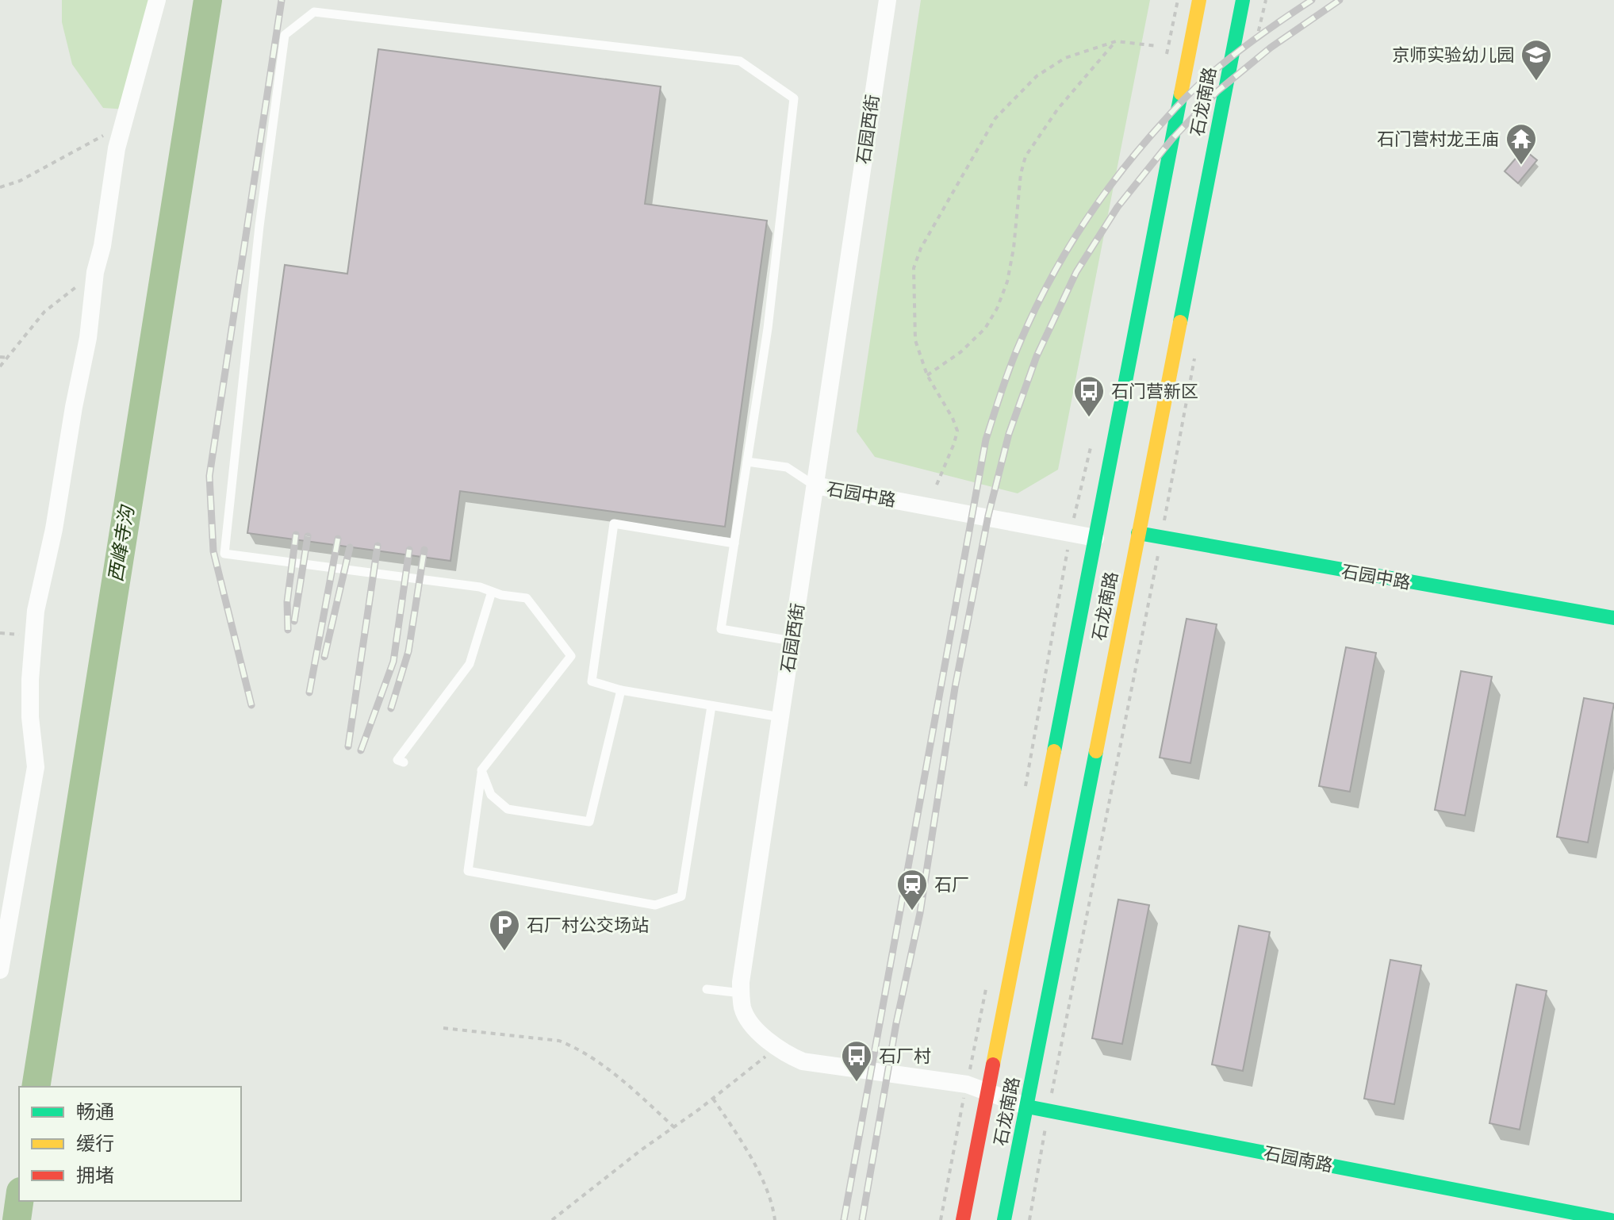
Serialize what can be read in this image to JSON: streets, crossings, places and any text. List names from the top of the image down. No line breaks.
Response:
{"streets":{"main road":["石龙南路","石园中路","石园南路"],"street":["石园西街"]},"crossings":[["石龙南路","石园西街"],["石龙南路","石园中路"],["石龙南路","石园南路"],["石园西街","石园中路"],["石园西街","石园南路"]],"water":["西峰寺沟"],"places":{"school or university":["京师实验幼儿园"],"temple":["石门营村龙王庙"],"bus stop":["石门营新区","石厂村"],"station":["石厂"],"parking":["石厂村公交场站"]},"legend":["畅通","缓行","拥堵"]}
